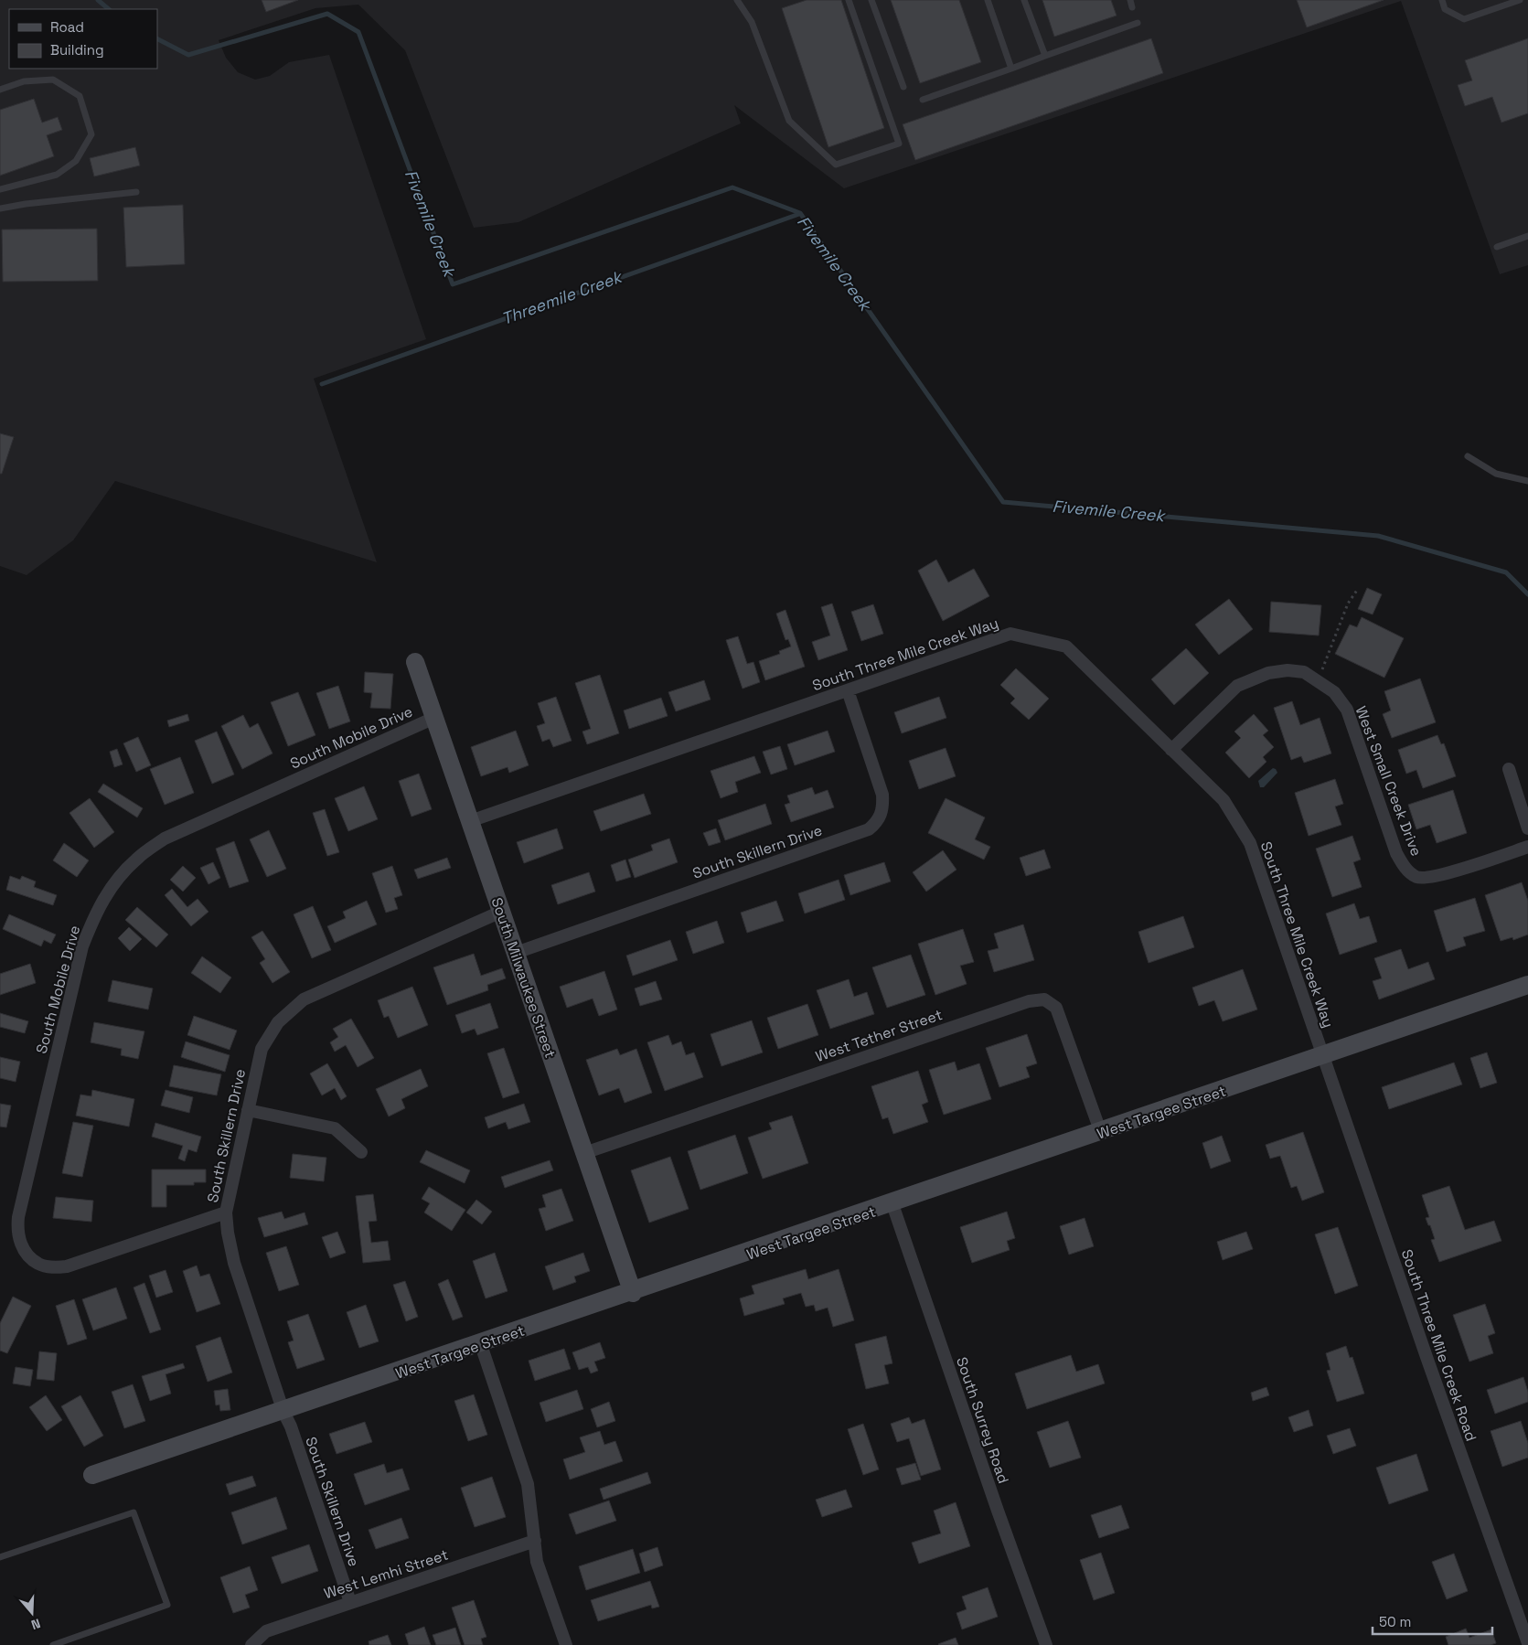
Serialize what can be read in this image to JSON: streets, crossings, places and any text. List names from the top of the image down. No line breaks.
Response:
{"streets":{"street":["South Three Mile Creek Way","South Mobile Drive","West Small Creek Drive","South Skillern Drive","South Milwaukee Street","West Tether Street","West Targee Street","South Three Mile Creek Road","South Surrey Road","West Lemhi Street"]},"crossings":[["South Three Mile Creek Way","West Small Creek Drive"],["South Three Mile Creek Way","South Skillern Drive"],["South Three Mile Creek Way","South Milwaukee Street"],["South Three Mile Creek Way","West Targee Street"],["South Three Mile Creek Way","South Three Mile Creek Road"],["South Mobile Drive","South Skillern Drive"],["South Mobile Drive","South Milwaukee Street"],["South Skillern Drive","South Milwaukee Street"],["South Skillern Drive","West Targee Street"],["South Skillern Drive","West Lemhi Street"],["South Milwaukee Street","West Tether Street"],["South Milwaukee Street","West Targee Street"],["West Tether Street","West Targee Street"],["West Targee Street","South Three Mile Creek Road"],["West Targee Street","South Surrey Road"]],"water":["Fivemile Creek","Threemile Creek"],"legend":["Road","Building"],"scale_bar":"50 m","north":"bottom"}
